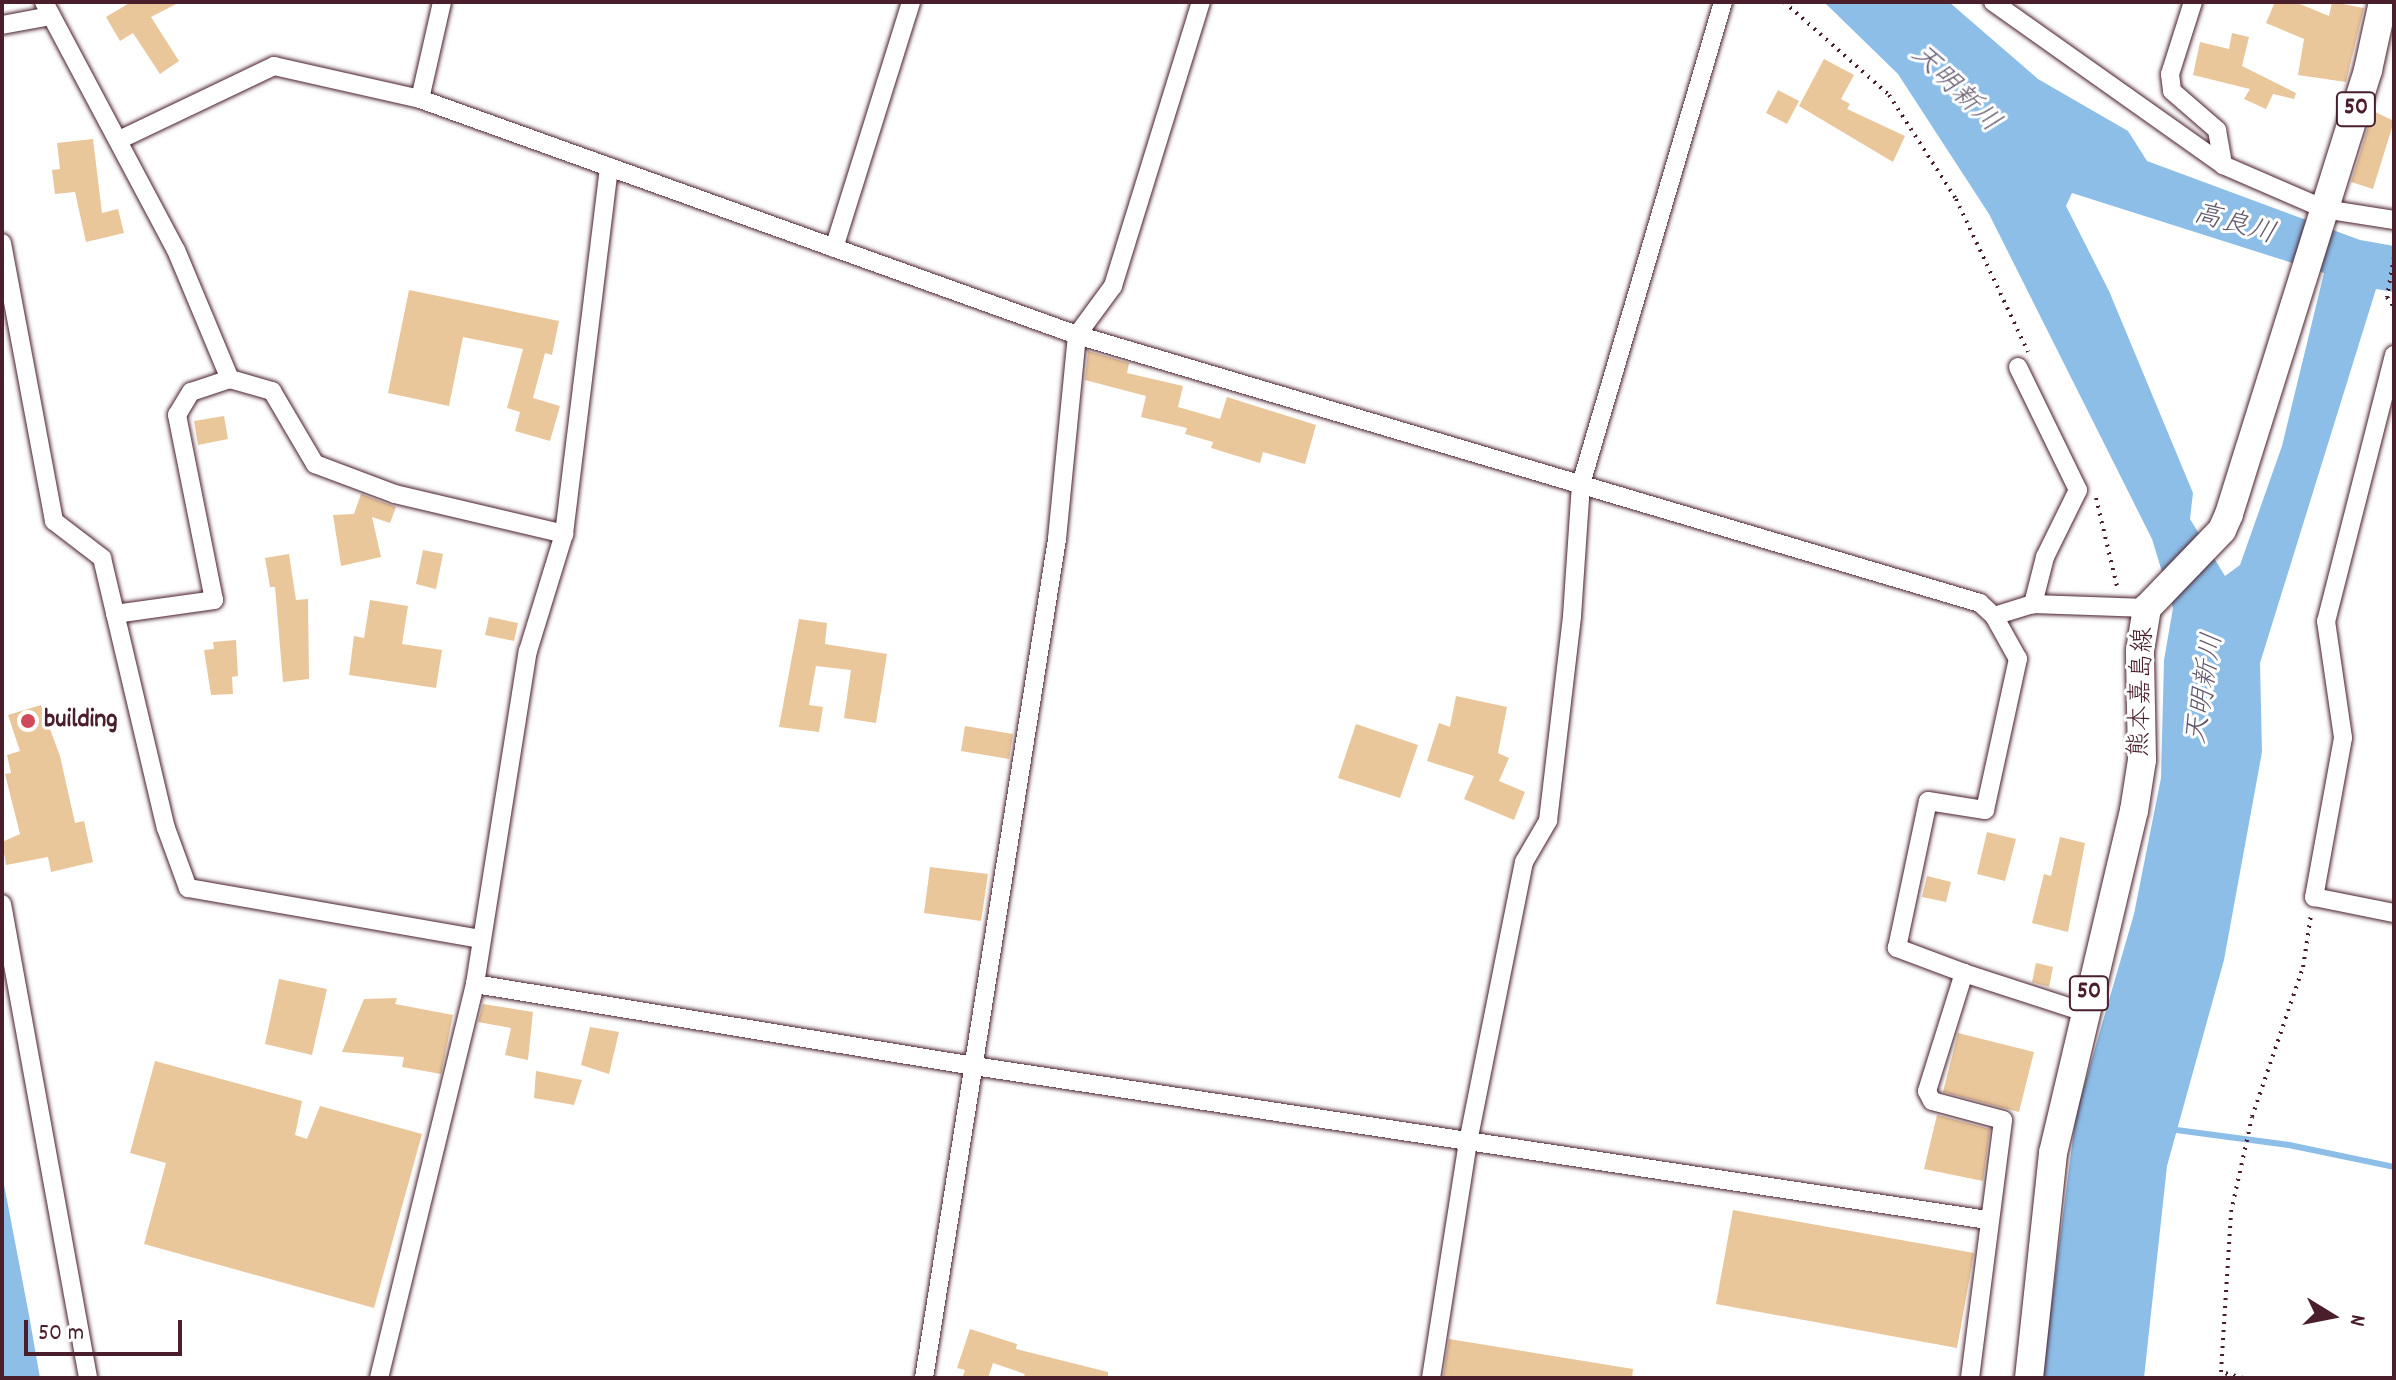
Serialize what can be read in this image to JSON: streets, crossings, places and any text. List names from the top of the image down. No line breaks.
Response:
{"streets":{"main road":["50","熊本嘉島線"]},"water":["天明新川","高良川"],"places":["building"],"scale_bar":"50 m","north":"right"}
